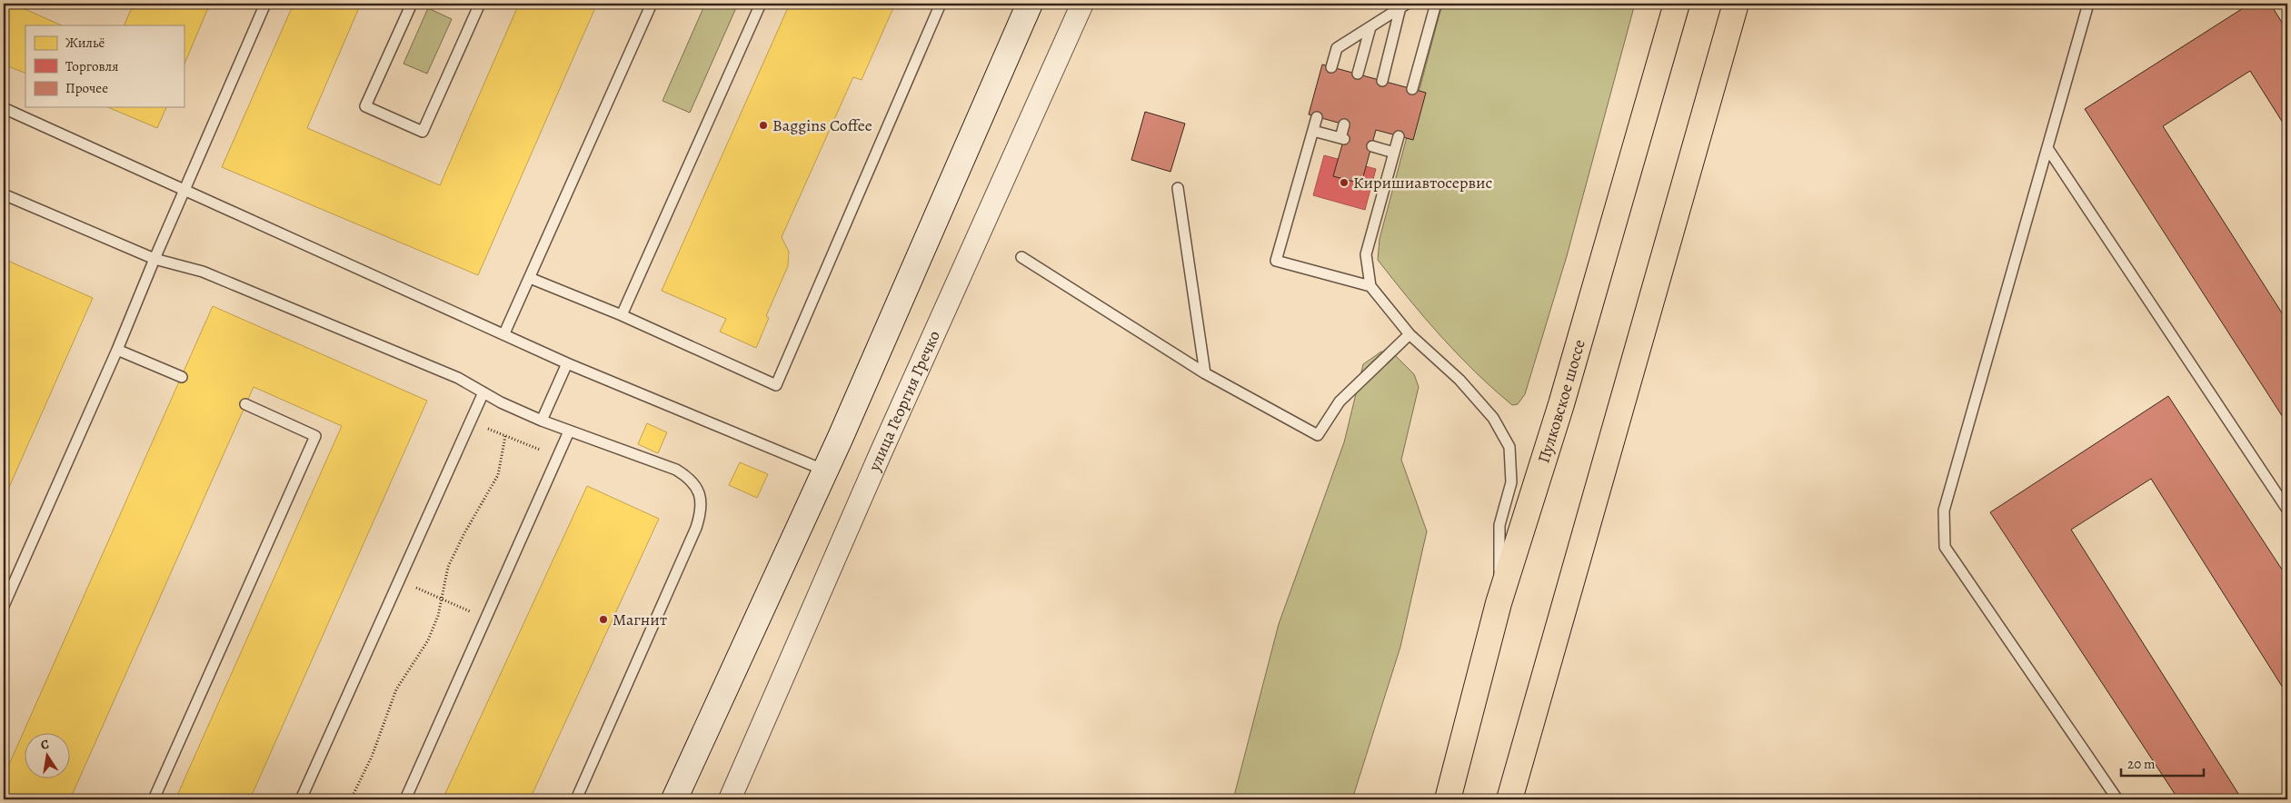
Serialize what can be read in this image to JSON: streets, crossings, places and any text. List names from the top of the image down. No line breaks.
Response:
{"streets":{"highway":["Пулковское шоссе"],"street":["улица Георгия Гречко"]},"places":["Baggins Coffee","Киришиавтосервис","Магнит"],"legend":["Жильё","Торговля","Прочее"],"scale_bar":"20 m","north":"top"}
